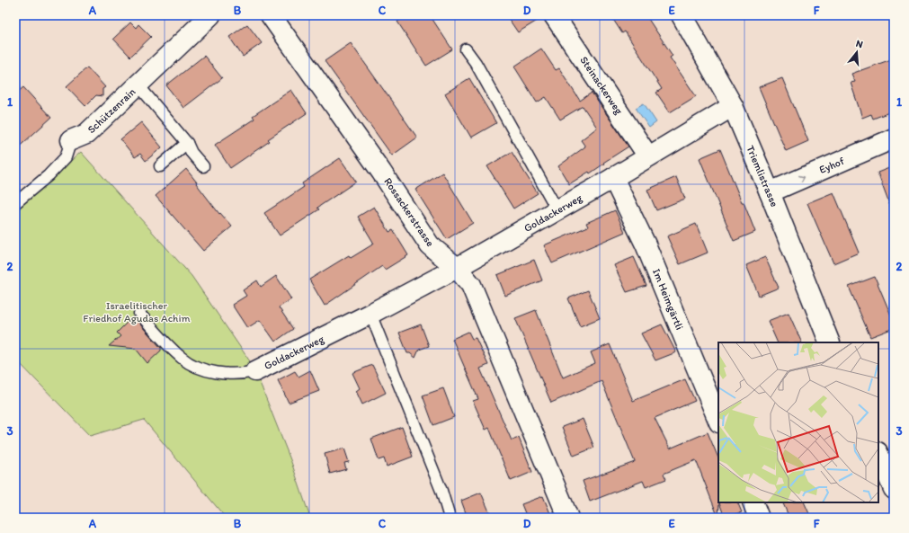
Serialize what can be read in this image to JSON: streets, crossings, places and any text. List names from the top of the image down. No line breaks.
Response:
{"streets":{"street":["Steinackerweg","Schützenrain","Eyhof","Triemlistrasse","Rossackerstrasse","Goldackerweg","Im Heimgärtli"]},"crossings":[["Steinackerweg","Goldackerweg"],["Eyhof","Triemlistrasse"],["Triemlistrasse","Goldackerweg"],["Rossackerstrasse","Goldackerweg"],["Goldackerweg","Im Heimgärtli"]],"one_way":["Eyhof"],"parks":["Israelitischer Friedhof Agudas Achim"],"north":"top","grid":{"columns":["A","B","C","D","E","F"],"rows":["1","2","3"]}}
